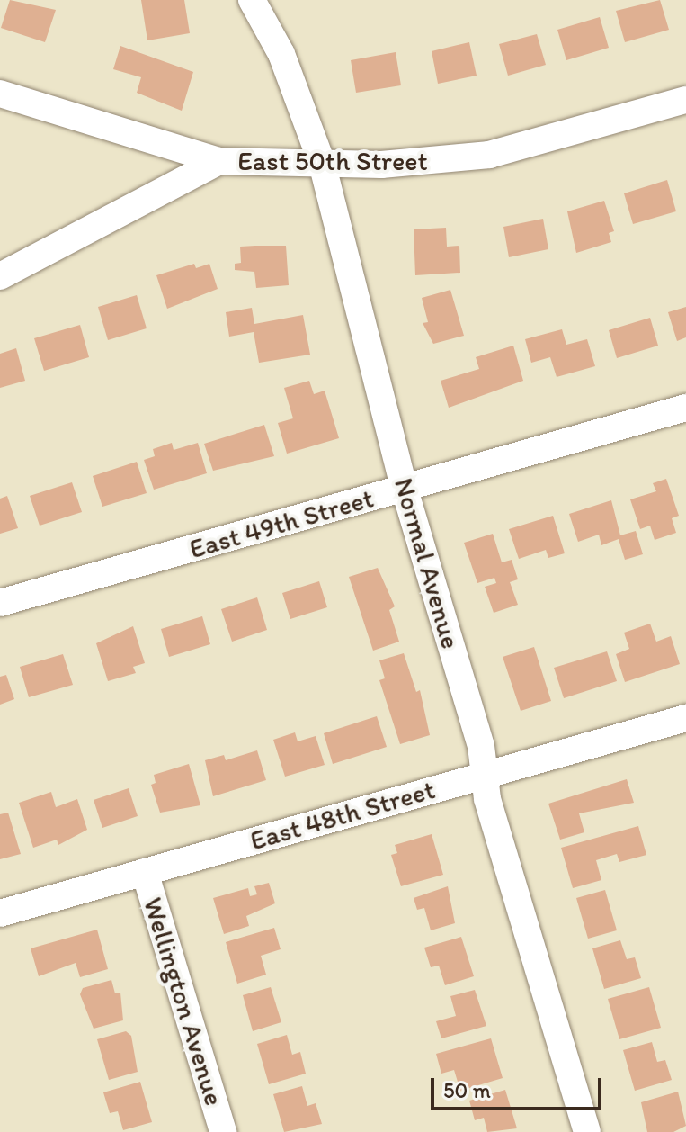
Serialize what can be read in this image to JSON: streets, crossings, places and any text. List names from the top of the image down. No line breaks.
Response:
{"streets":{"street":["East 50th Street","East 49th Street","Normal Avenue","East 48th Street","Wellington Avenue"]},"crossings":[["East 50th Street","Normal Avenue"],["East 49th Street","Normal Avenue"],["Normal Avenue","East 48th Street"],["East 48th Street","Wellington Avenue"]],"scale_bar":"50 m"}
